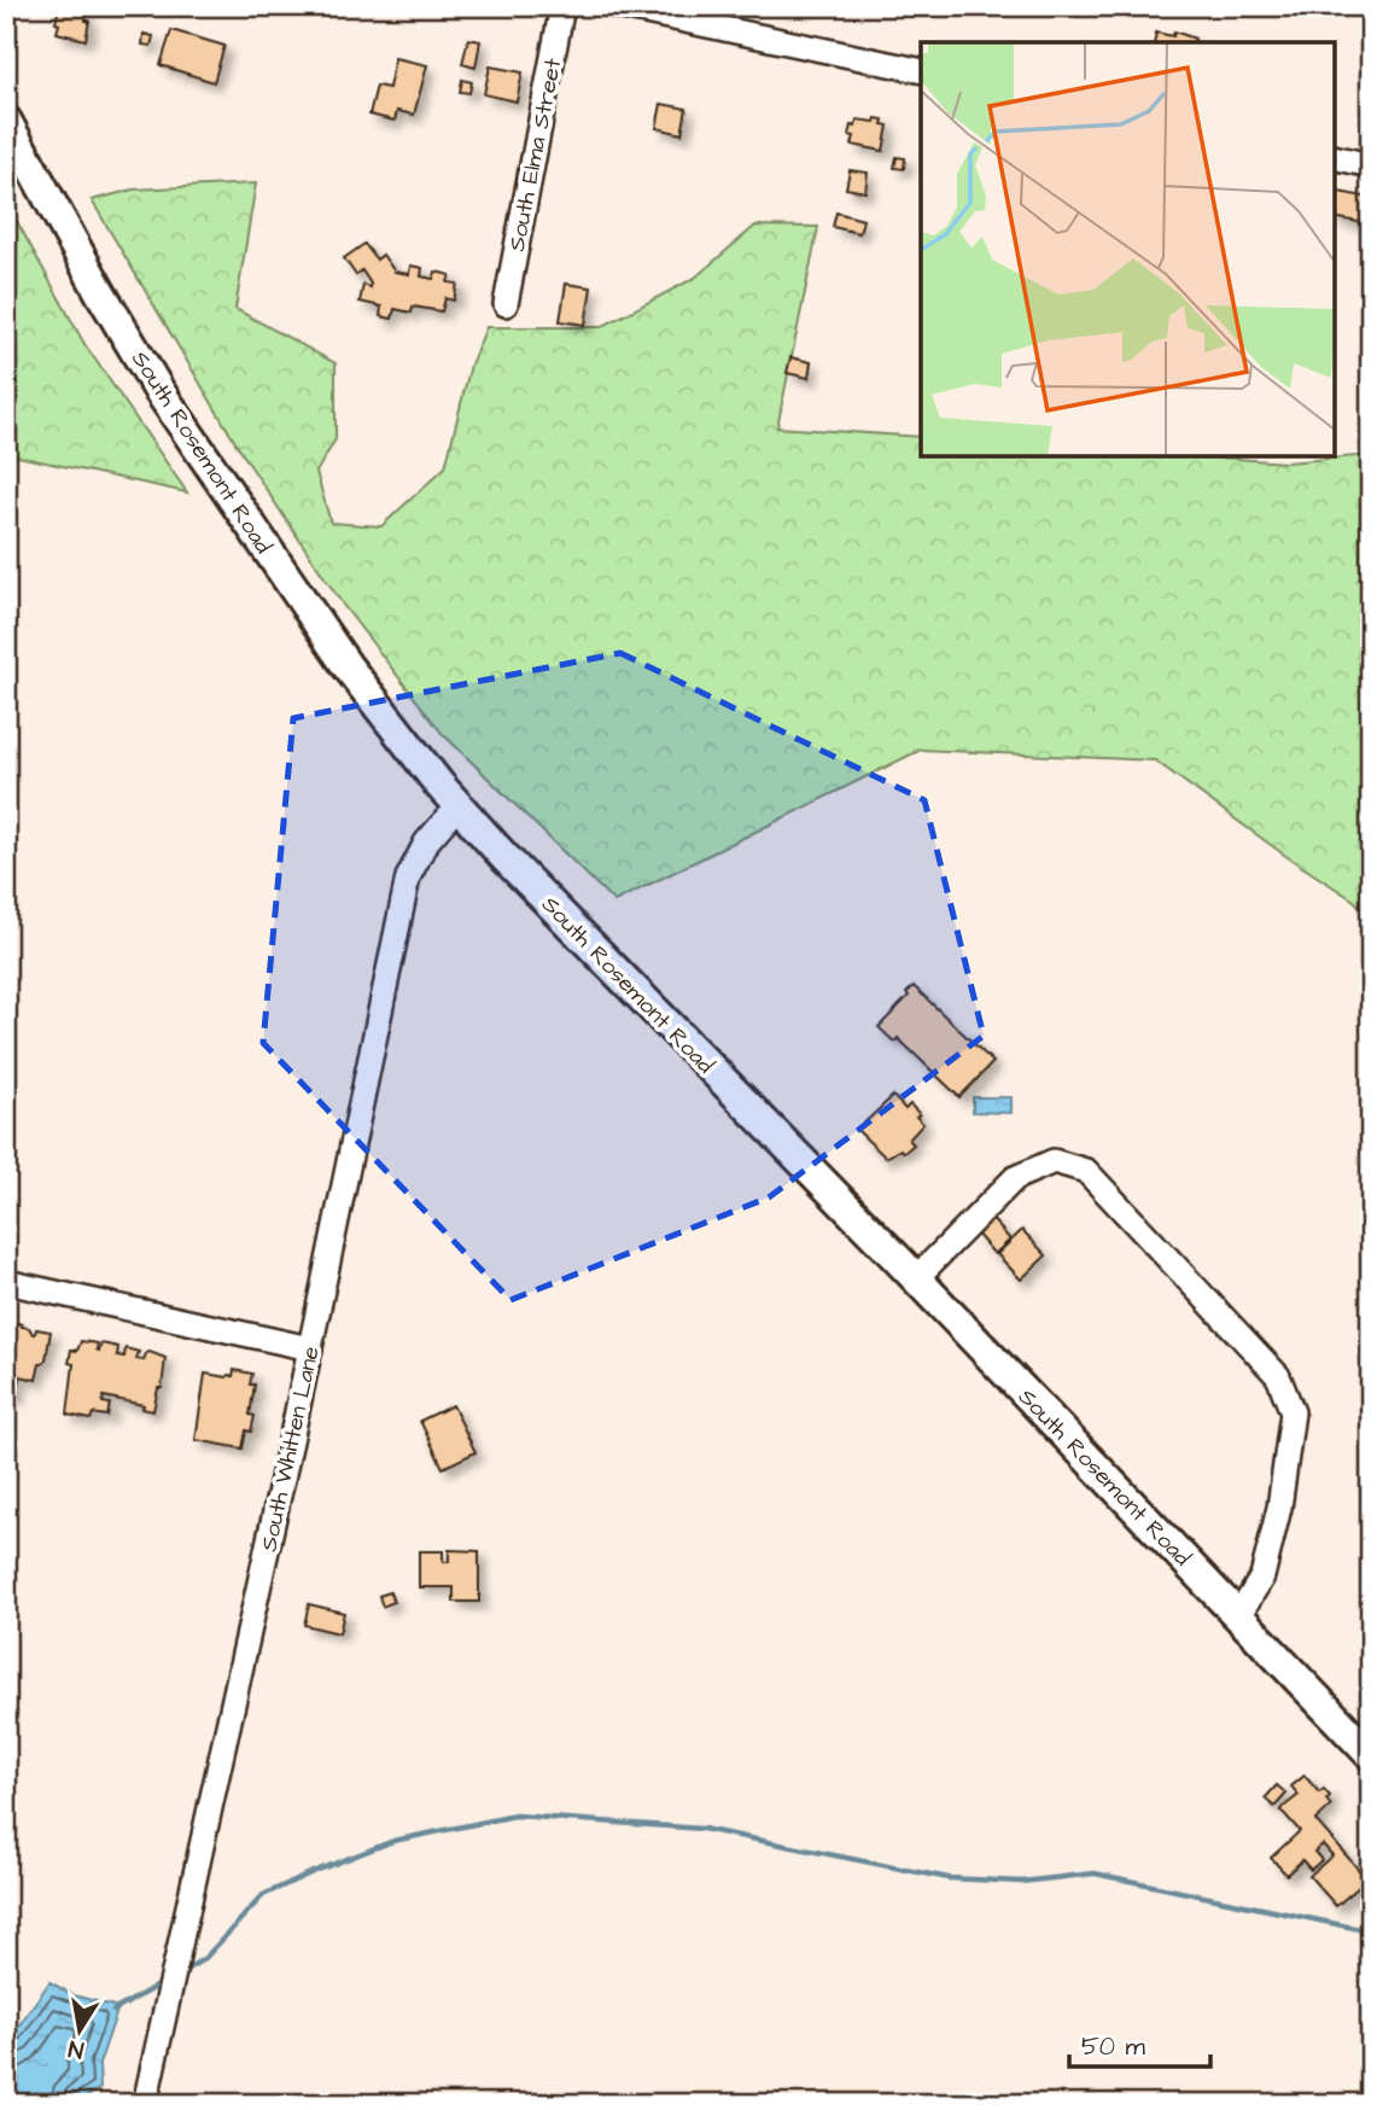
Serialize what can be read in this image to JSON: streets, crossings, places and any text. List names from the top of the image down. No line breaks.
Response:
{"streets":{"main road":["South Rosemont Road"],"street":["South Elma Street","South Whitten Lane"]},"crossings":[["South Rosemont Road","South Whitten Lane"]],"scale_bar":"50 m","north":"bottom"}
